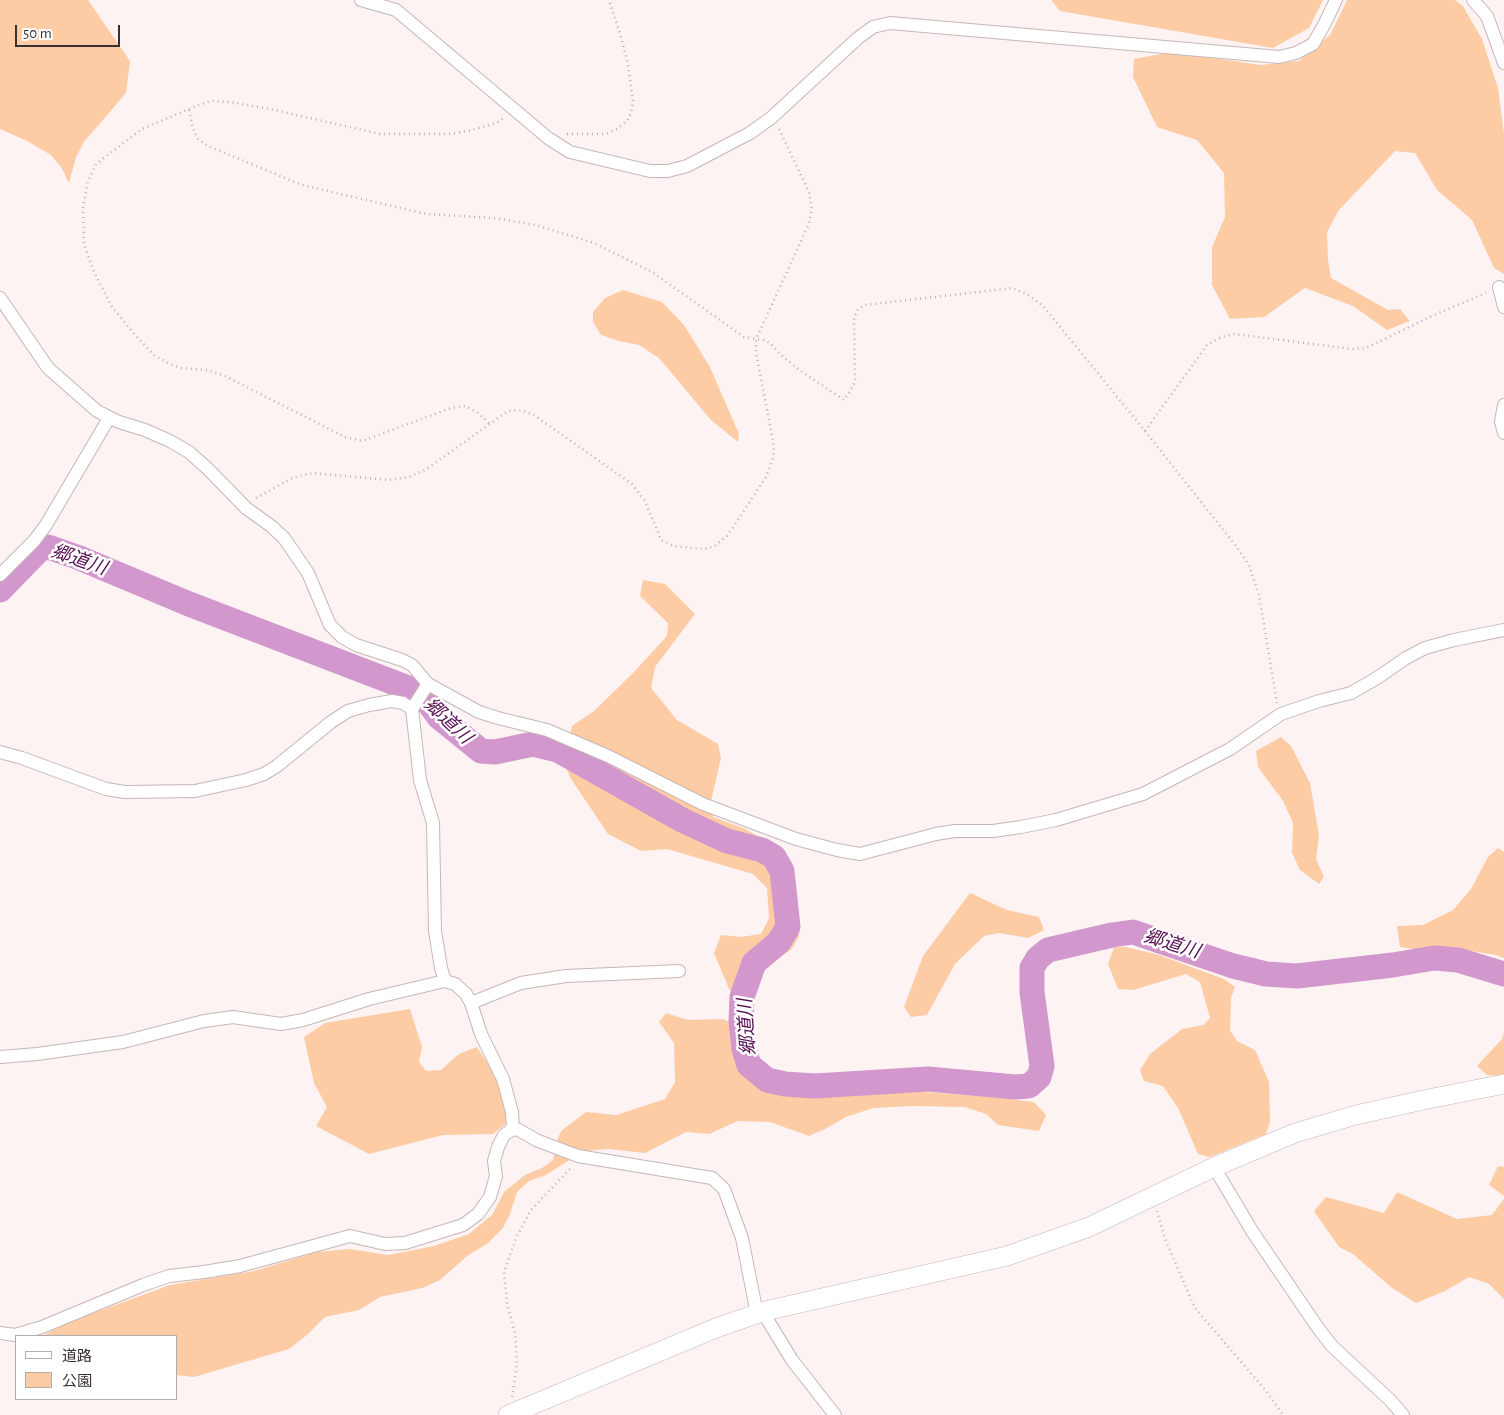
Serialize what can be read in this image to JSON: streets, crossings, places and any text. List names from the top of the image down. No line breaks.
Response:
{"water":["郷道川"],"legend":["道路","公園"],"scale_bar":"50 m"}
